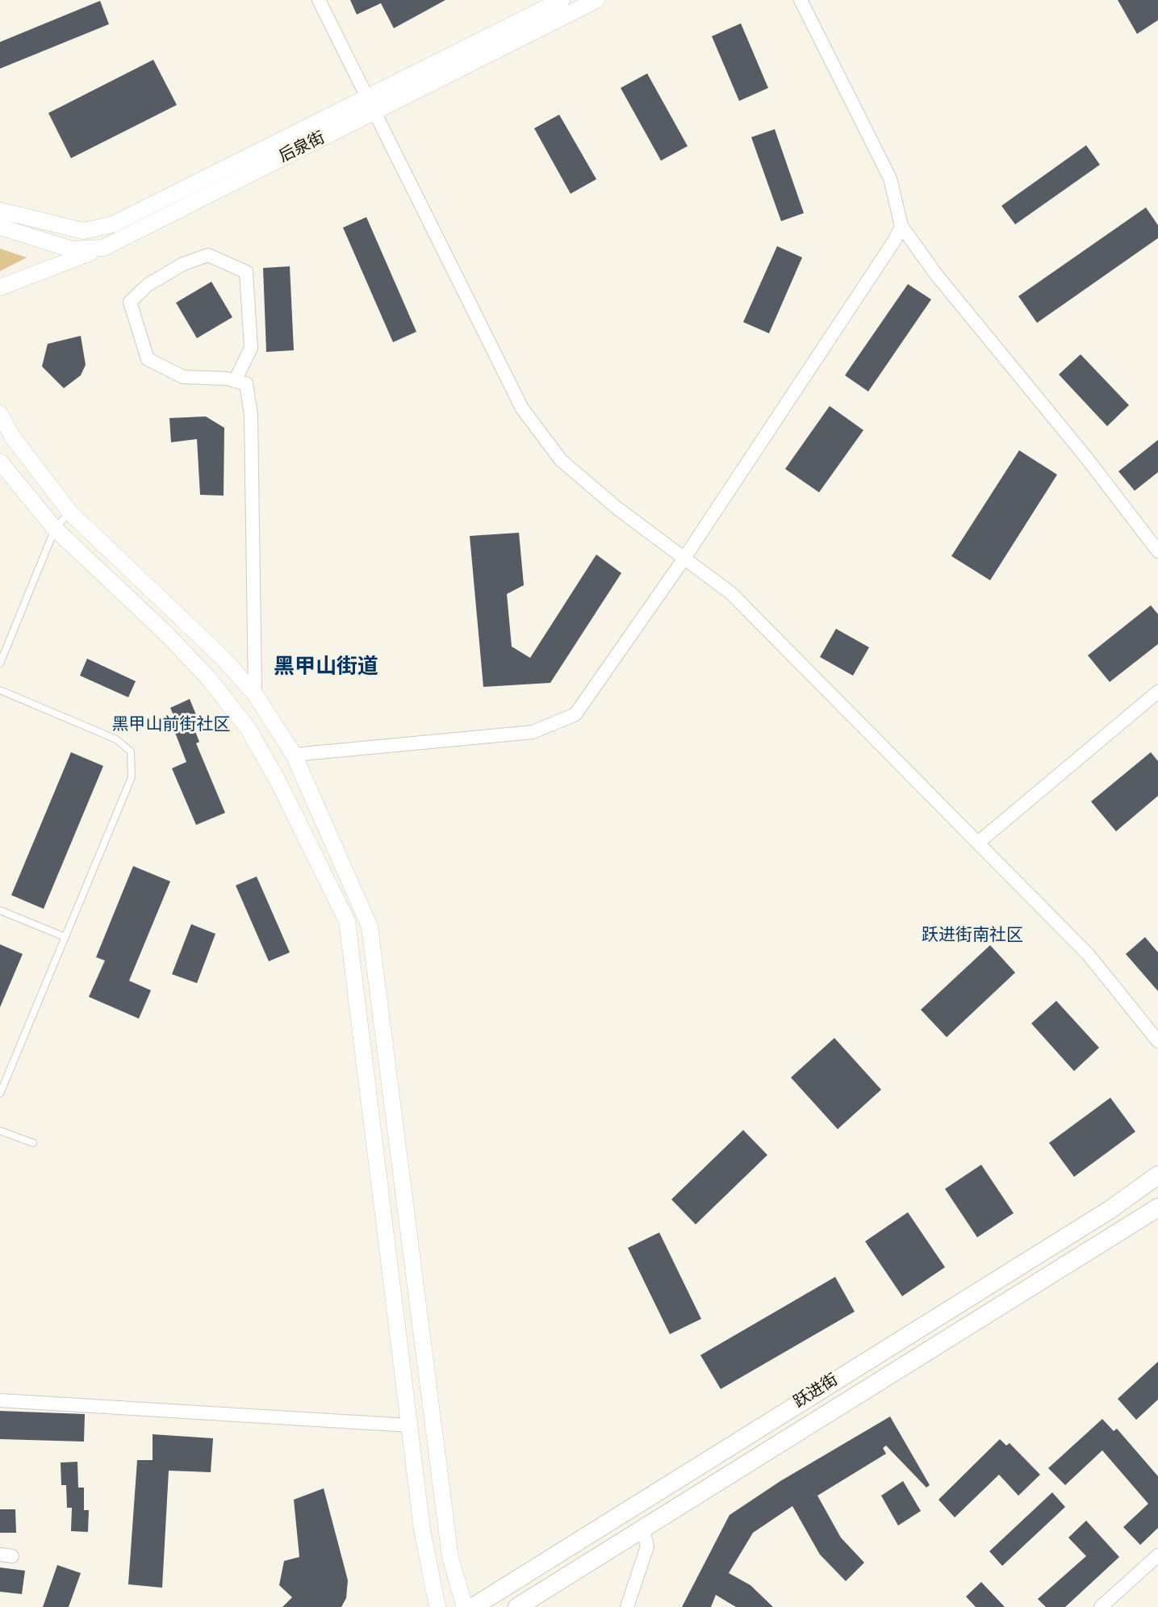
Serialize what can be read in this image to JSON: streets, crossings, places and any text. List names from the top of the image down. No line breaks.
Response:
{"streets":{"main road":["跃进街"],"street":["后泉街"]},"districts":["黑甲山街道","黑甲山前街社区","跃进街南社区"]}
